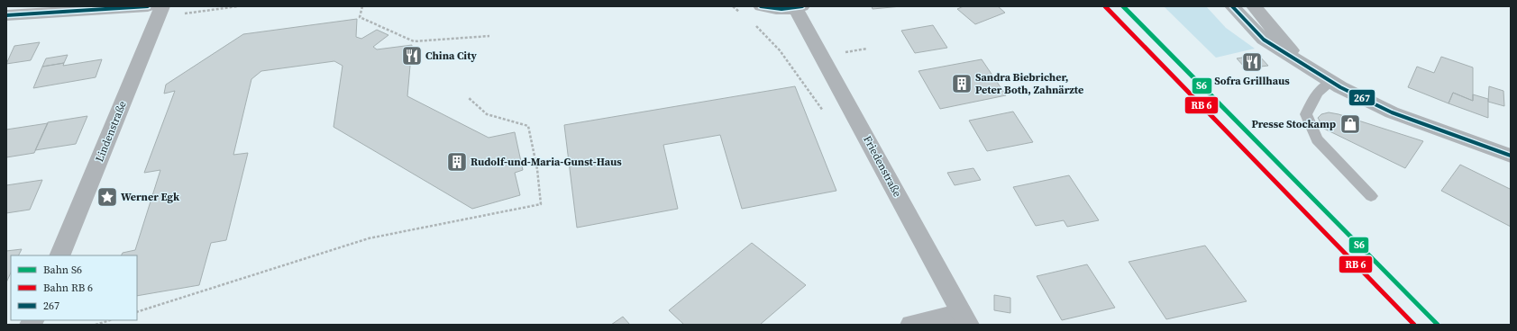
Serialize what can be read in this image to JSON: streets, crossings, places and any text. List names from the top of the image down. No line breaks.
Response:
{"streets":{"street":["Lindenstraße","Friedenstraße"]},"places":{"restaurant":["China City","Sofra Grillhaus"],"building":["Sandra Biebricher, Peter Both, Zahnärzte","Rudolf-und-Maria-Gunst-Haus"],"shop":["Presse Stockamp"],"place":["Werner Egk"]},"lines":["rail line S6","transit line 267"],"legend":["Bahn S6","Bahn RB 6","267"]}
